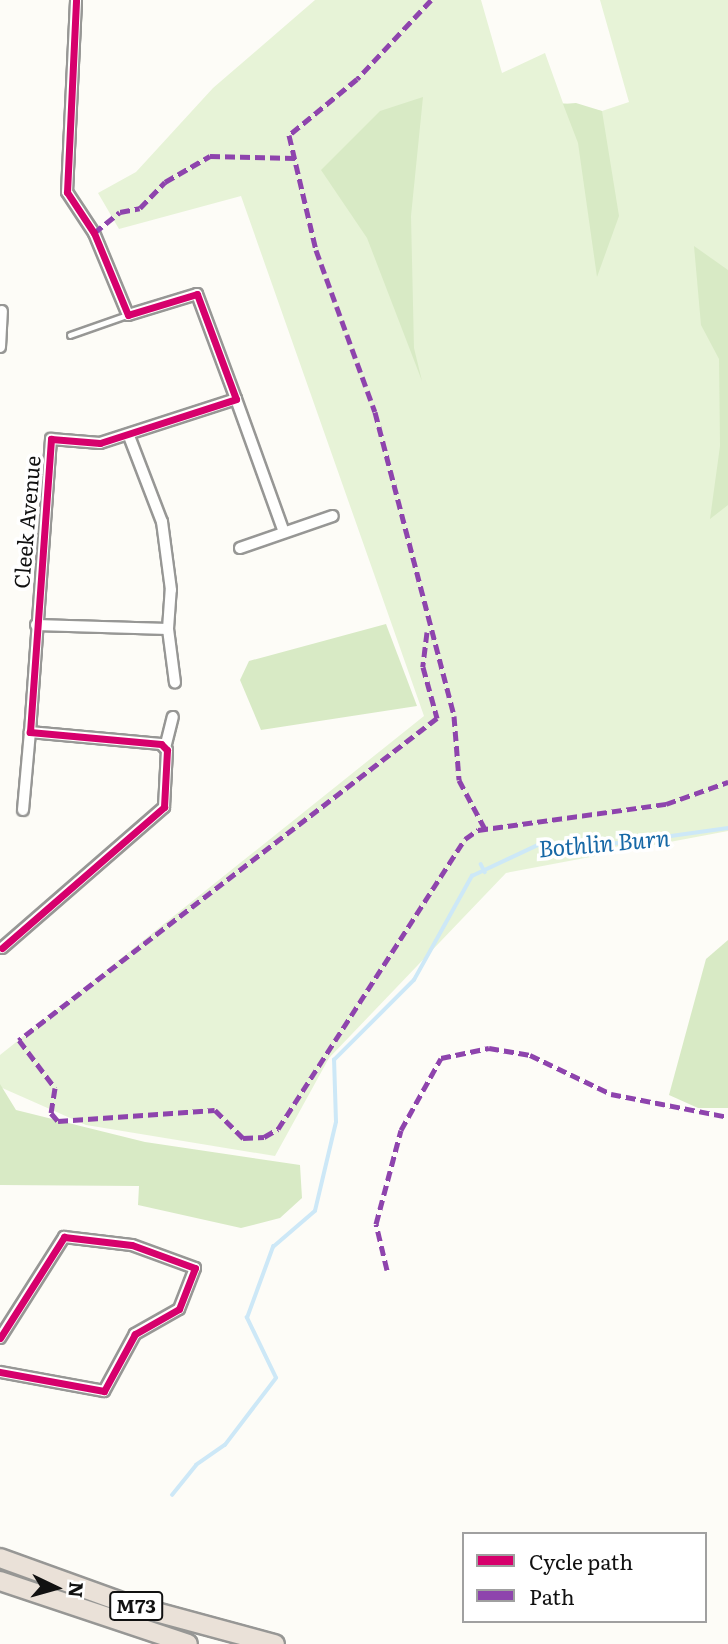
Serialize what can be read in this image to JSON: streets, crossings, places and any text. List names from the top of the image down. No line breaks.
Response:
{"streets":{"highway":["M73"],"street":["Cleek Avenue"]},"water":["Bothlin Burn"],"legend":["Cycle path","Path"],"north":"right"}
